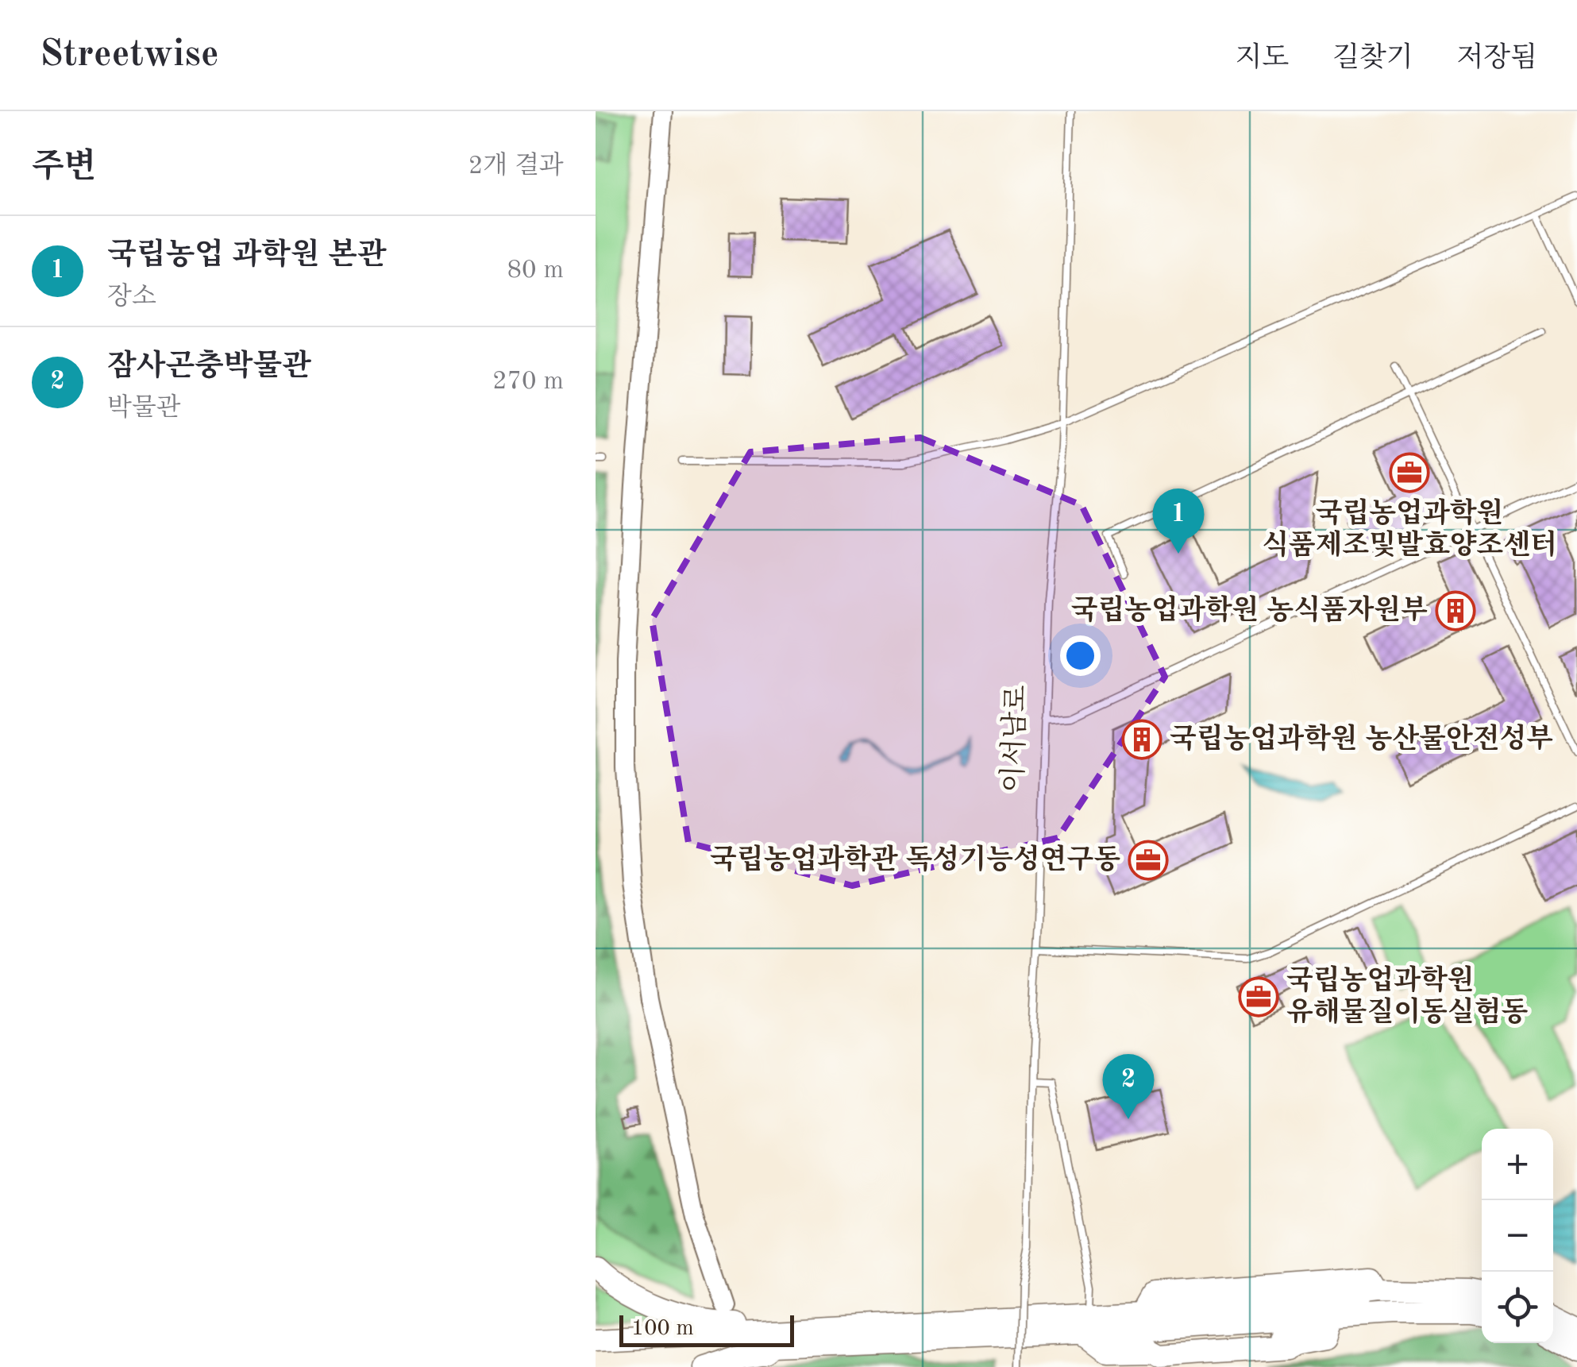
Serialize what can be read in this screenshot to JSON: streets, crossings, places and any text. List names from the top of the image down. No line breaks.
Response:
{"streets":{"lane":["이서남로"]},"places":{"office":["국립농업과학원 식품제조및발효양조센터","국립농업과학관 독성기능성연구동","국립농업과학원 유해물질이동실험동"],"building":["국립농업과학원 농식품자원부","국립농업과학원 농산물안전성부"]},"scale_bar":"100 m","page":{"header":"Streetwise","nav":["지도","길찾기","저장됨"],"heading":["주변","2개 결과"],"list":[{"mark":"1","name":"국립농업 과학원 본관","note":"장소","value":"80 m"},{"mark":"2","name":"잠사곤충박물관","note":"박물관","value":"270 m"}],"pins":["1","2"],"map_buttons":["+","−"],"scale":"100 m"}}
